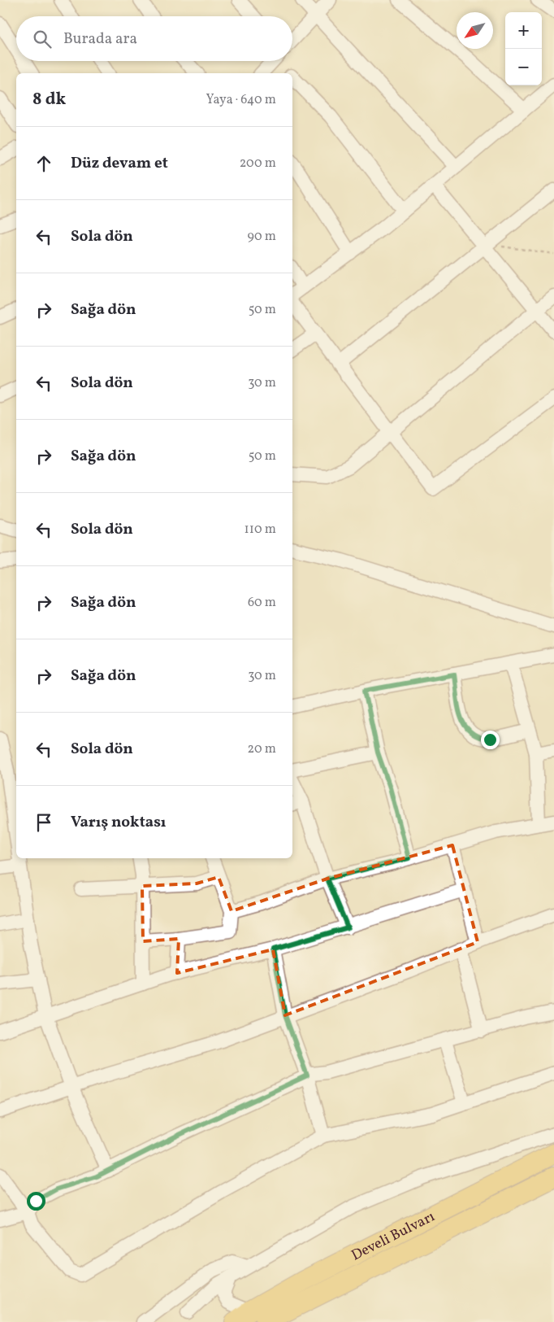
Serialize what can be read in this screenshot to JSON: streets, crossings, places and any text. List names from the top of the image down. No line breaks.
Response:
{"streets":{"highway":["Develi Bulvarı"]},"north":"bottom left","page":{"map_buttons":["+","−"],"search":"Burada ara","heading":["8 dk","Yaya · 640 m"],"list":[["Düz devam et","200 m"],["Sola dön","90 m"],["Sağa dön","50 m"],["Sola dön","30 m"],["Sağa dön","50 m"],["Sola dön","110 m"],["Sağa dön","60 m"],["Sağa dön","30 m"],["Sola dön","20 m"],"Varış noktası"]}}
